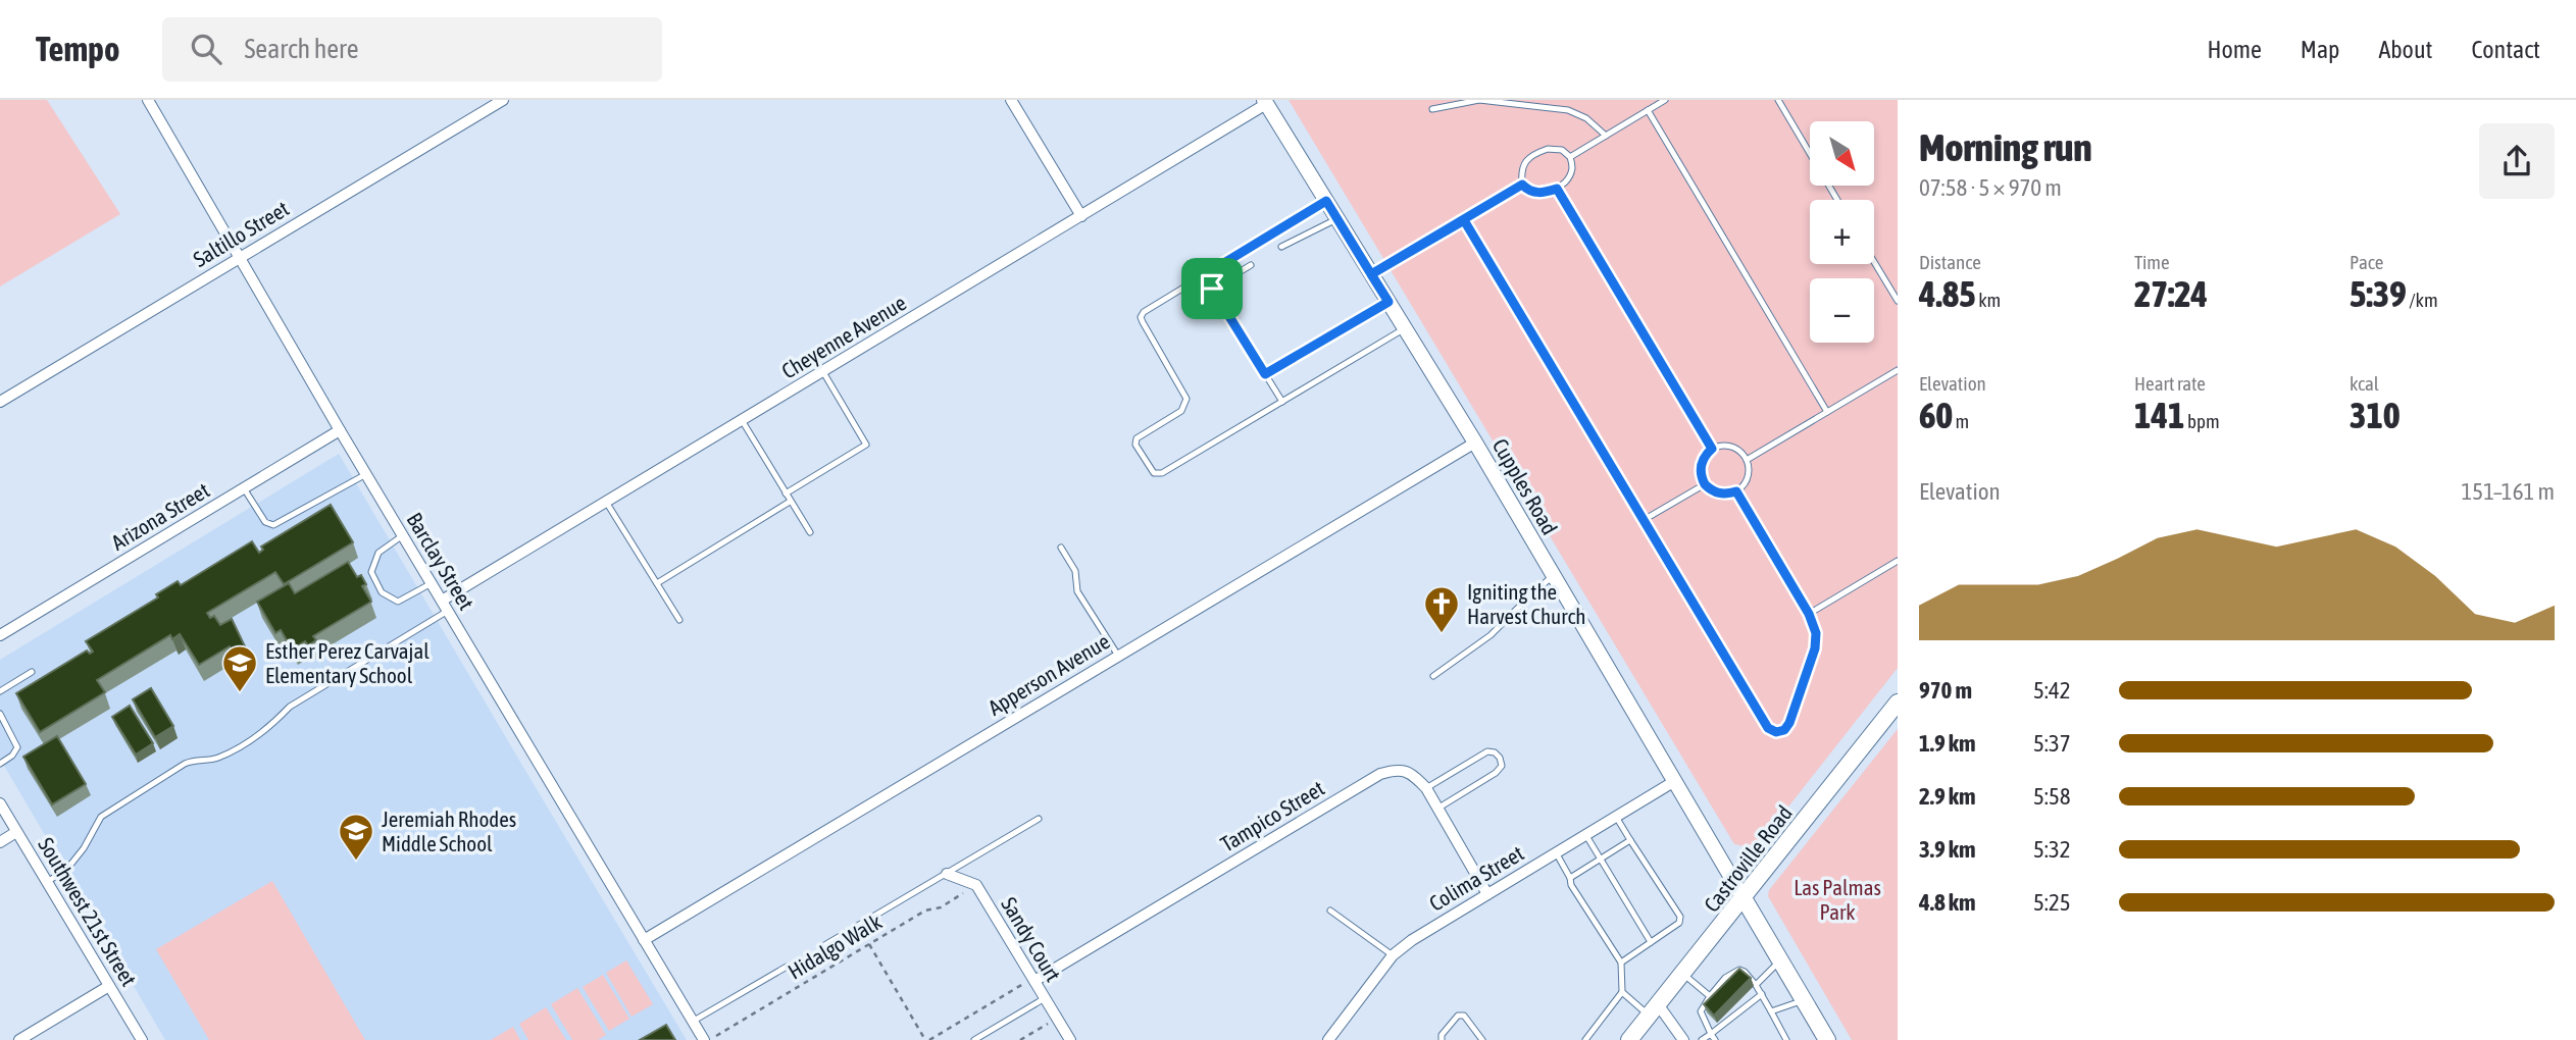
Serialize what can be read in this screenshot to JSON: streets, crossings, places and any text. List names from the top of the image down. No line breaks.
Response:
{"streets":{"main road":["Castroville Road"],"street":["Saltillo Street","Cheyenne Avenue","Cupples Road","Arizona Street","Barclay Street","Apperson Avenue","Tampico Street","Colima Street","Southwest 21st Street","Sandy Court"],"path":["Hidalgo Walk"]},"crossings":[["Saltillo Street","Barclay Street"],["Cheyenne Avenue","Cupples Road"],["Cheyenne Avenue","Barclay Street"],["Cupples Road","Apperson Avenue"],["Cupples Road","Castroville Road"],["Cupples Road","Colima Street"],["Arizona Street","Barclay Street"],["Barclay Street","Apperson Avenue"],["Tampico Street","Colima Street"],["Tampico Street","Sandy Court"],["Sandy Court","Hidalgo Walk"]],"parks":["Las Palmas Park"],"places":{"church":["Igniting the Harvest Church"],"school or university":["Esther Perez Carvajal Elementary School","Jeremiah Rhodes Middle School"]},"north":"bottom right","page":{"header":"Tempo","search":"Search here","nav":["Home","Map","About","Contact"],"heading":["Morning run","07:58 · 5 × 970 m"],"map_buttons":["+","−"],"stats":[["Distance","4.85 km"],["Time","27:24"],["Pace","5:39 /km"],["Elevation","60 m"],["Heart rate","141 bpm"],["kcal","310"]],"chart":["Elevation","151–161 m"],"list":[{"name":"970 m","note":"5:42"},{"name":"1.9 km","note":"5:37"},{"name":"2.9 km","note":"5:58"},{"name":"3.9 km","note":"5:32"},{"name":"4.8 km","note":"5:25"}]}}
